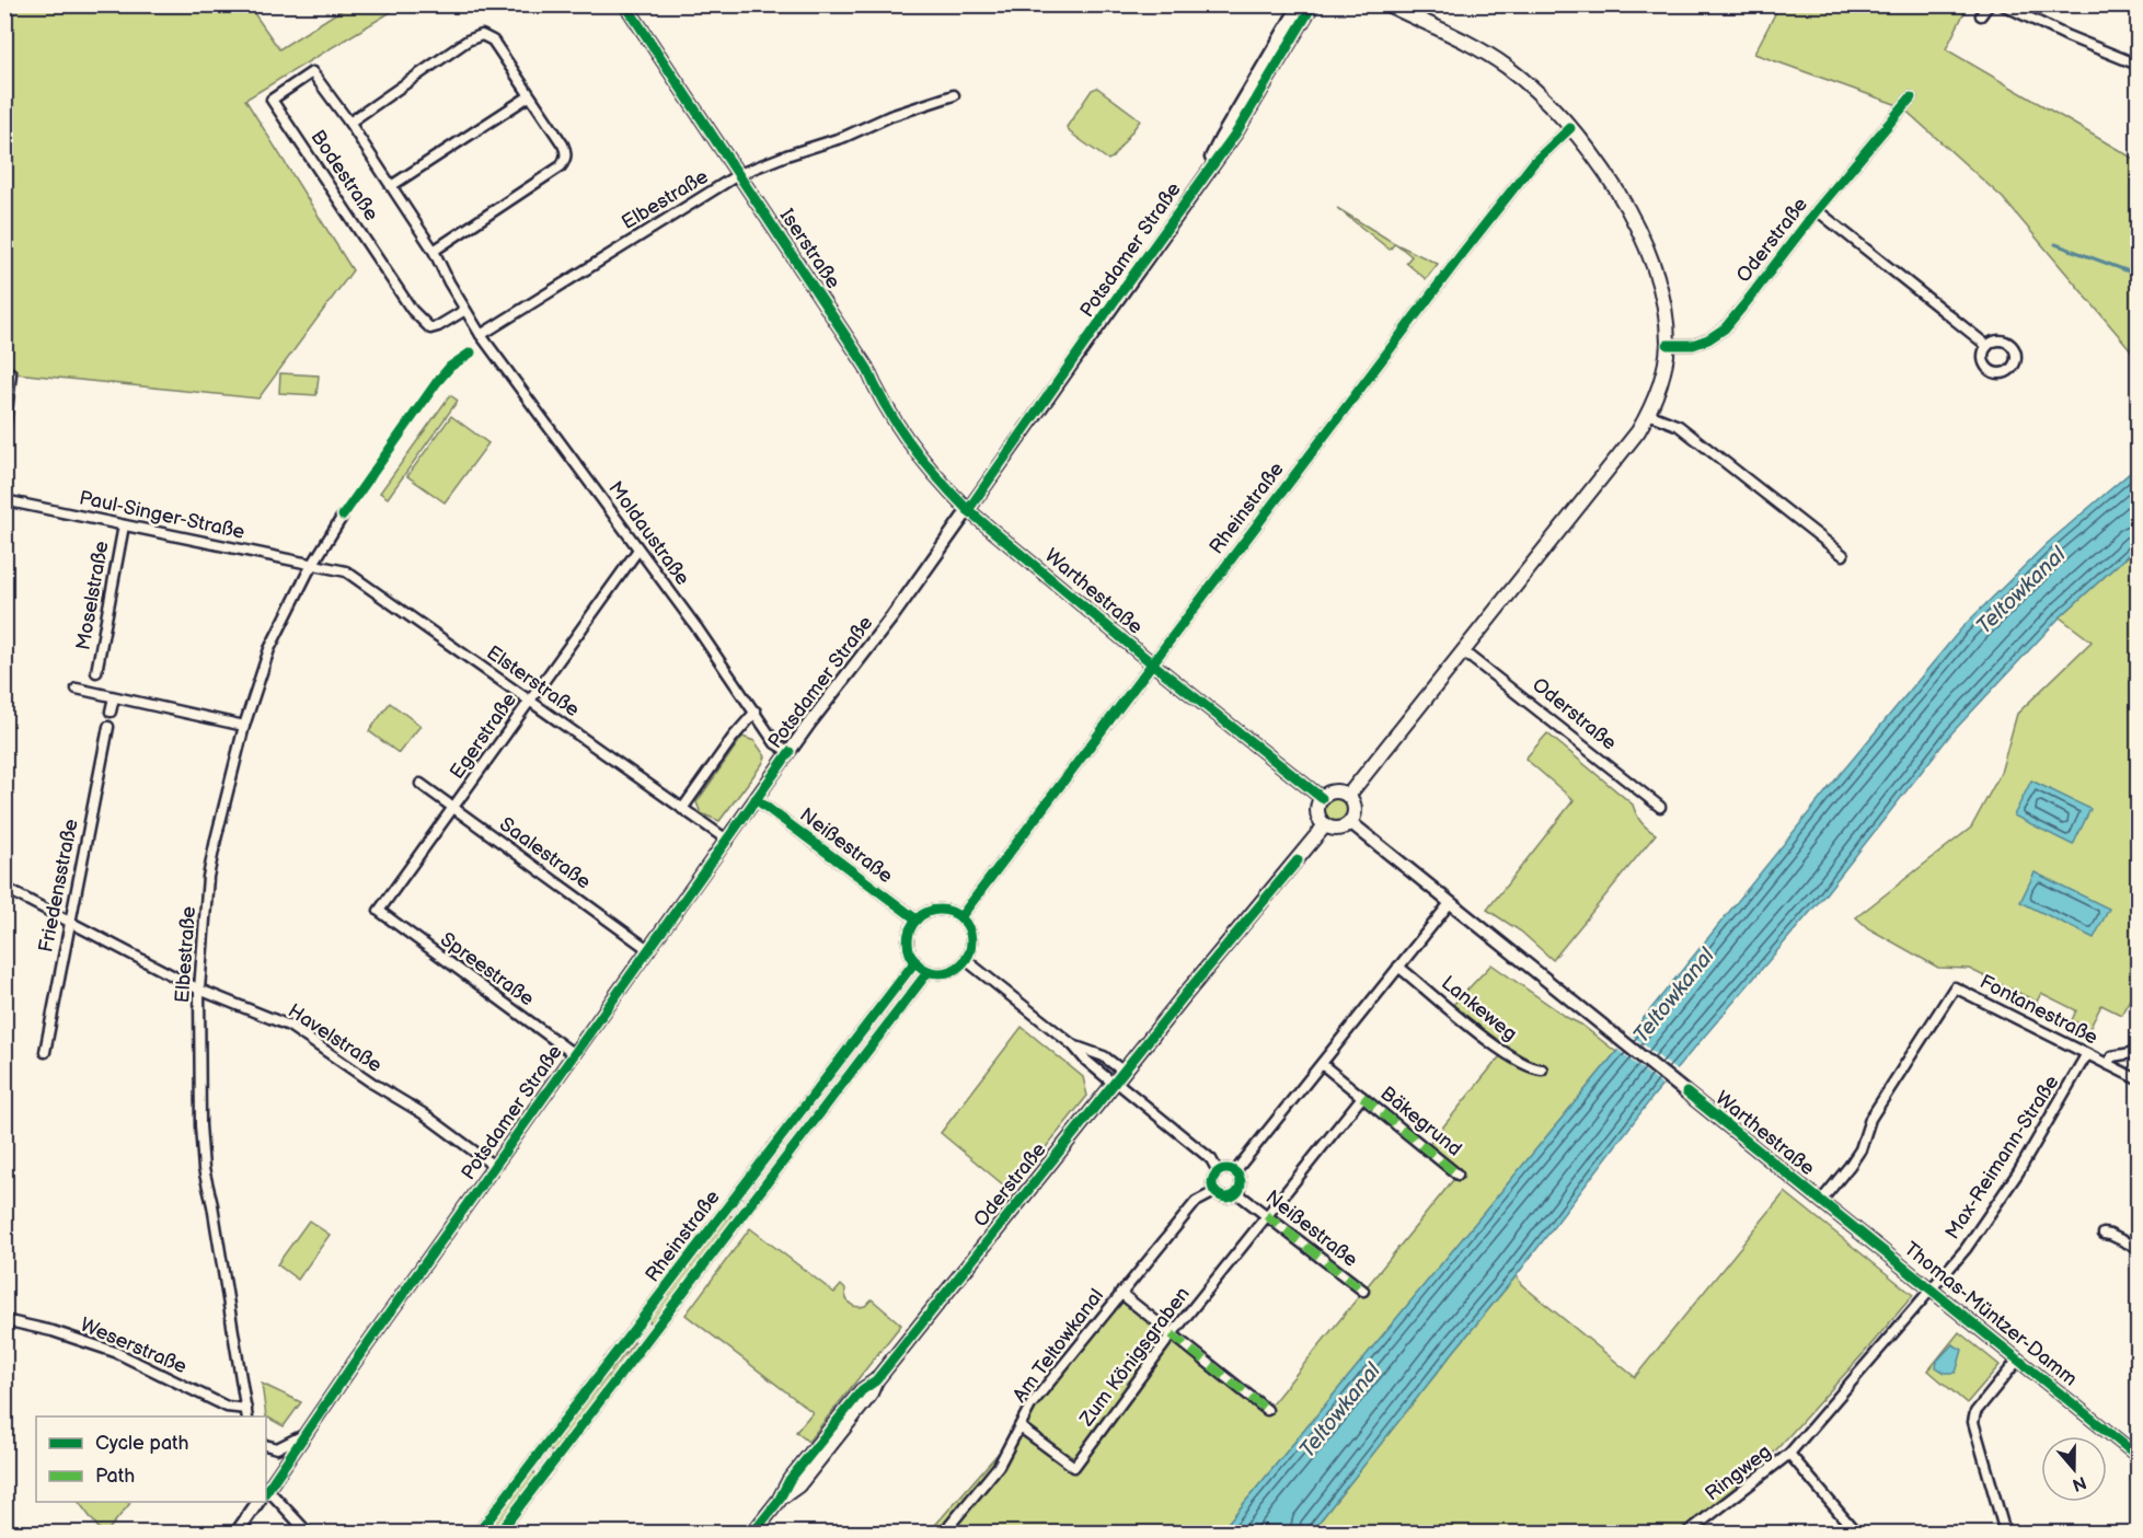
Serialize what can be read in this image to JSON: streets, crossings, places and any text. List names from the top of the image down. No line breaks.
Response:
{"streets":{"main road":["Oderstraße"],"street":["Bodestraße","Elbestraße","Iserstraße","Potsdamer Straße","Rheinstraße","Paul-Singer-Straße","Moldaustraße","Warthestraße","Moselstraße","Elsterstraße","Egerstraße","Neißestraße","Saalestraße","Friedensstraße","Spreestraße","Lankeweg","Fontanestraße","Havelstraße","Bäkegrund","Max-Reimann-Straße","Thomas-Müntzer-Damm","Weserstraße","Am Teltowkanal","Zum Königsgraben","Ringweg"]},"crossings":[["Bodestraße","Elbestraße"],["Bodestraße","Moldaustraße"],["Elbestraße","Iserstraße"],["Elbestraße","Paul-Singer-Straße"],["Elbestraße","Moldaustraße"],["Elbestraße","Elsterstraße"],["Elbestraße","Havelstraße"],["Elbestraße","Weserstraße"],["Oderstraße","Warthestraße"],["Iserstraße","Potsdamer Straße"],["Iserstraße","Warthestraße"],["Potsdamer Straße","Moldaustraße"],["Potsdamer Straße","Warthestraße"],["Potsdamer Straße","Elsterstraße"],["Potsdamer Straße","Neißestraße"],["Potsdamer Straße","Saalestraße"],["Potsdamer Straße","Spreestraße"],["Potsdamer Straße","Havelstraße"],["Rheinstraße","Warthestraße"],["Rheinstraße","Neißestraße"],["Paul-Singer-Straße","Moselstraße"],["Paul-Singer-Straße","Elsterstraße"],["Moldaustraße","Egerstraße"],["Warthestraße","Fontanestraße"],["Warthestraße","Thomas-Müntzer-Damm"],["Elsterstraße","Egerstraße"],["Egerstraße","Saalestraße"],["Egerstraße","Spreestraße"],["Neißestraße","Bäkegrund"],["Neißestraße","Am Teltowkanal"],["Neißestraße","Zum Königsgraben"],["Friedensstraße","Havelstraße"],["Fontanestraße","Max-Reimann-Straße"],["Fontanestraße","Thomas-Müntzer-Damm"],["Bäkegrund","Zum Königsgraben"],["Max-Reimann-Straße","Thomas-Müntzer-Damm"],["Max-Reimann-Straße","Ringweg"],["Am Teltowkanal","Zum Königsgraben"]],"water":["Teltowkanal"],"legend":["Cycle path","Path"],"north":"bottom"}
